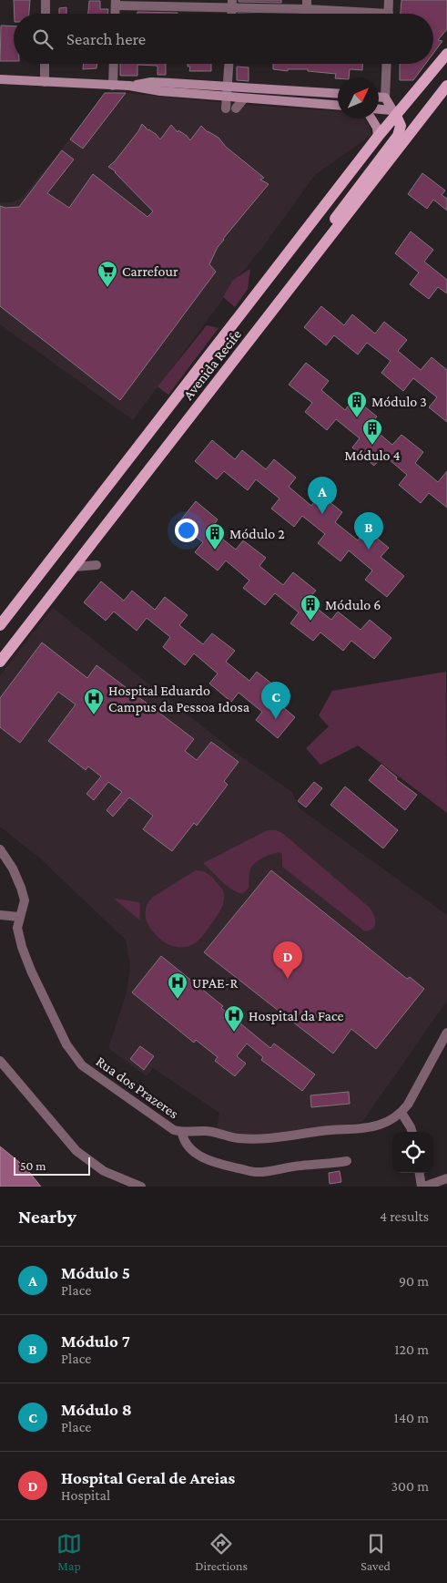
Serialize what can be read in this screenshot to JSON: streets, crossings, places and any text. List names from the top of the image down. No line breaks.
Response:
{"streets":{"main road":["Avenida Recife"],"street":["Rua dos Prazeres"]},"places":{"supermarket":["Carrefour"],"building":["Módulo 3","Módulo 4","Módulo 2","Módulo 6"],"hospital":["Hospital Eduardo Campus da Pessoa Idosa","UPAE-R","Hospital da Face"]},"scale_bar":"50 m","north":"top right","page":{"search":"Search here","pins":["A","B","C","D"],"scale":"50 m","heading":["Nearby","4 results"],"list":[{"mark":"A","name":"Módulo 5","note":"Place","value":"90 m"},{"mark":"B","name":"Módulo 7","note":"Place","value":"120 m"},{"mark":"C","name":"Módulo 8","note":"Place","value":"140 m"},{"mark":"D","name":"Hospital Geral de Areias","note":"Hospital","value":"300 m"}],"nav":["Map","Directions","Saved"]}}
